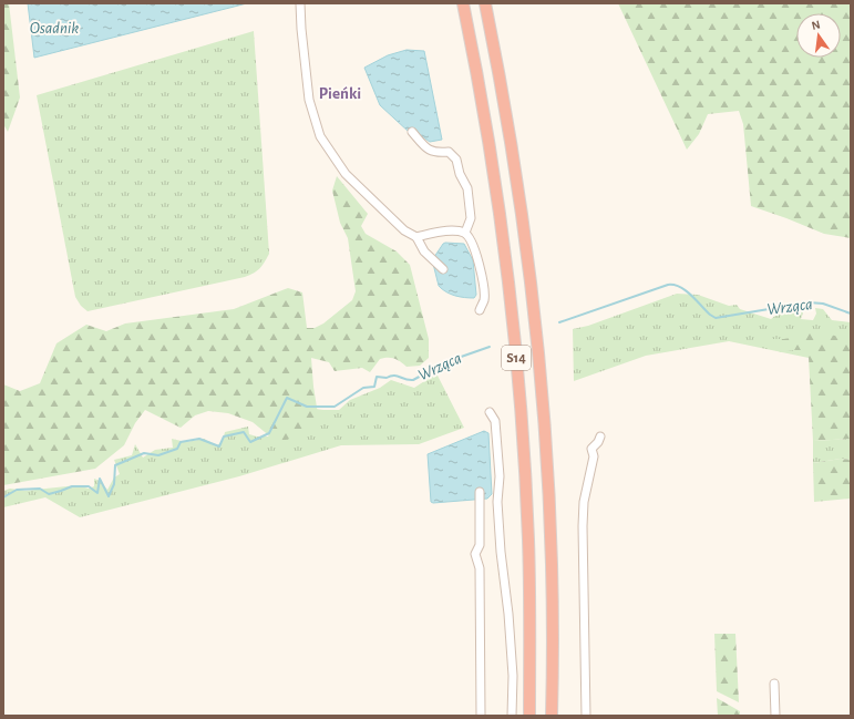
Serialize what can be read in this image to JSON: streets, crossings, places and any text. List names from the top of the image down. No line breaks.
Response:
{"streets":{"highway":["S14"]},"districts":["Pieńki"],"water":["Osadnik","Wrząca"],"north":"top"}
